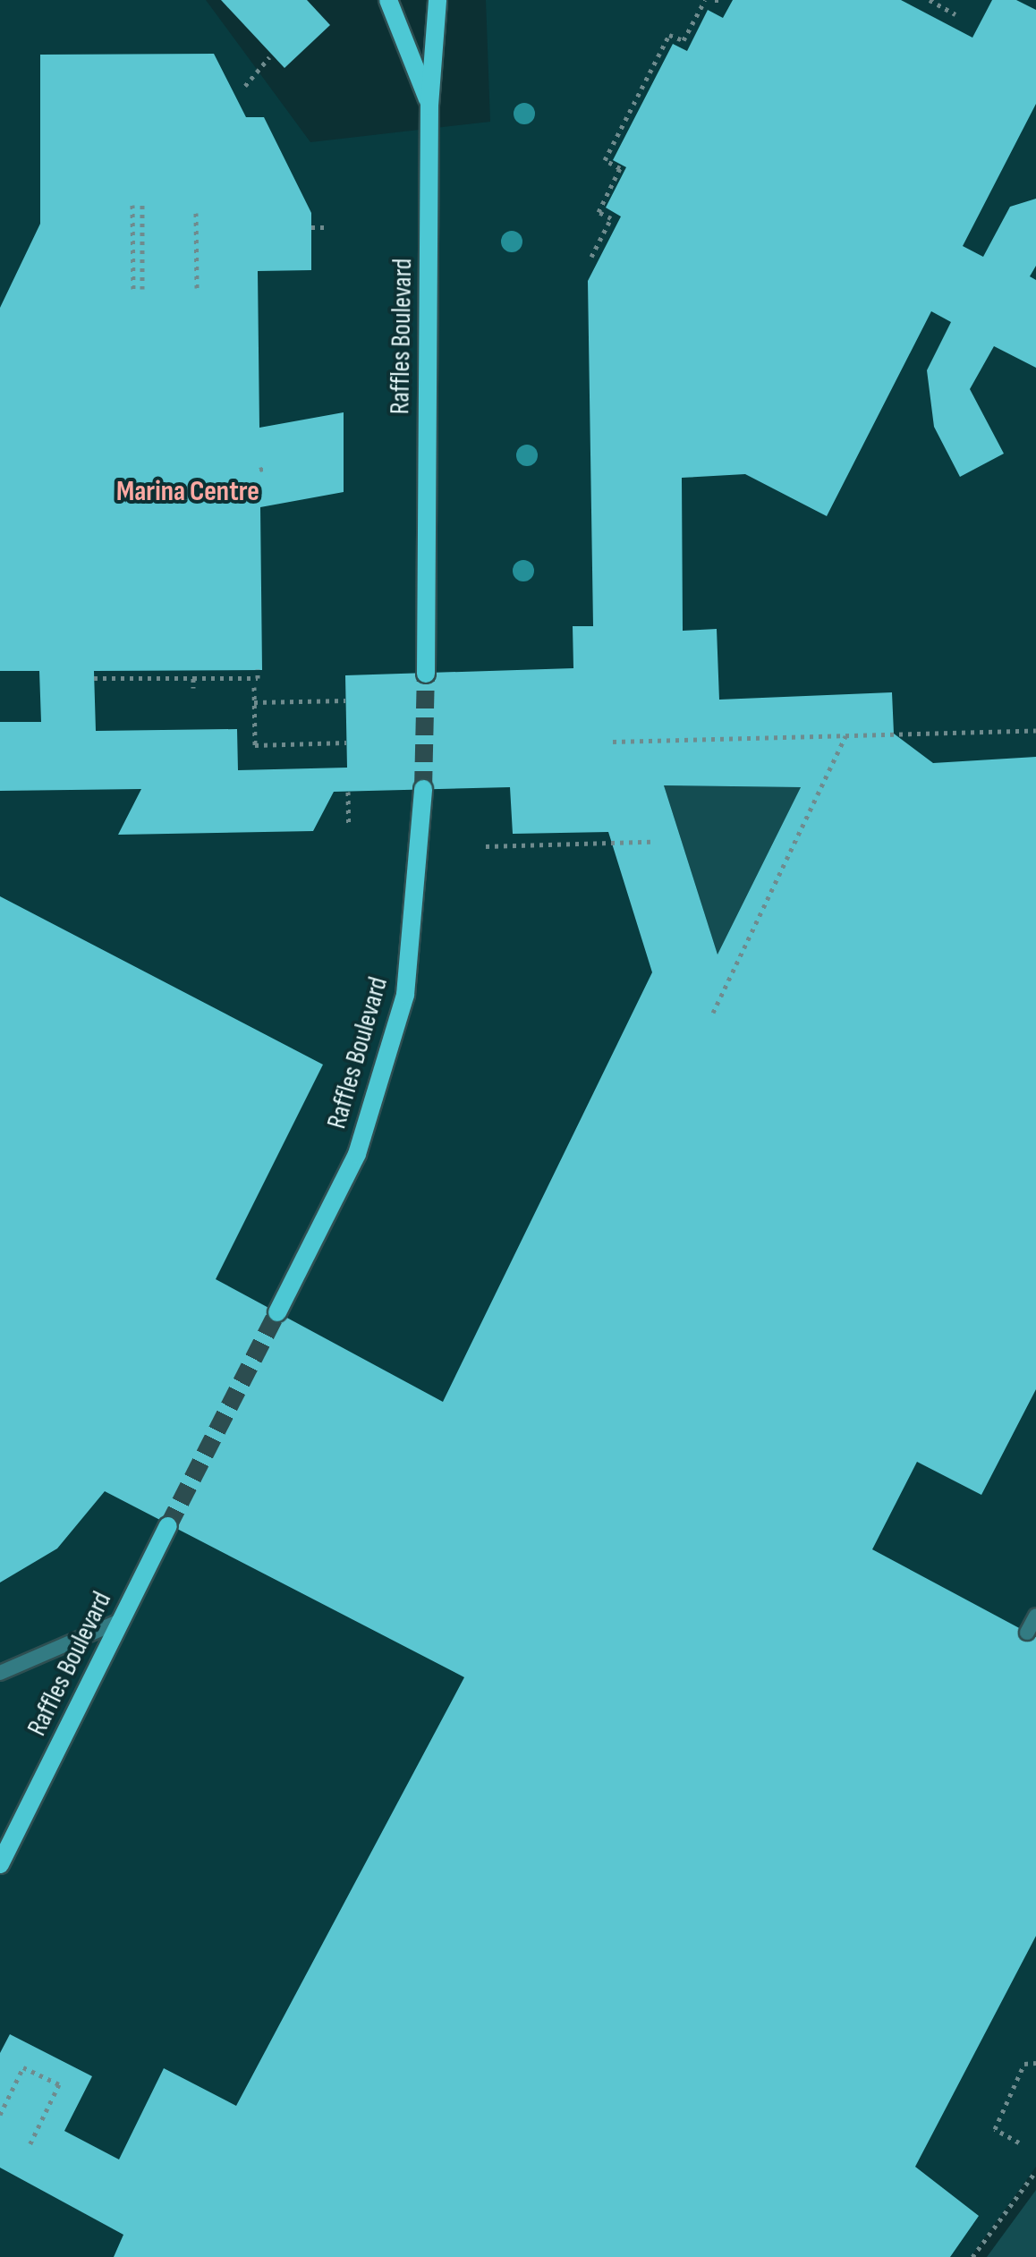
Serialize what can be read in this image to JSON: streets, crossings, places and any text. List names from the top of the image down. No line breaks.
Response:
{"streets":{"main road":["Raffles Boulevard"]},"districts":["Marina Centre"]}
